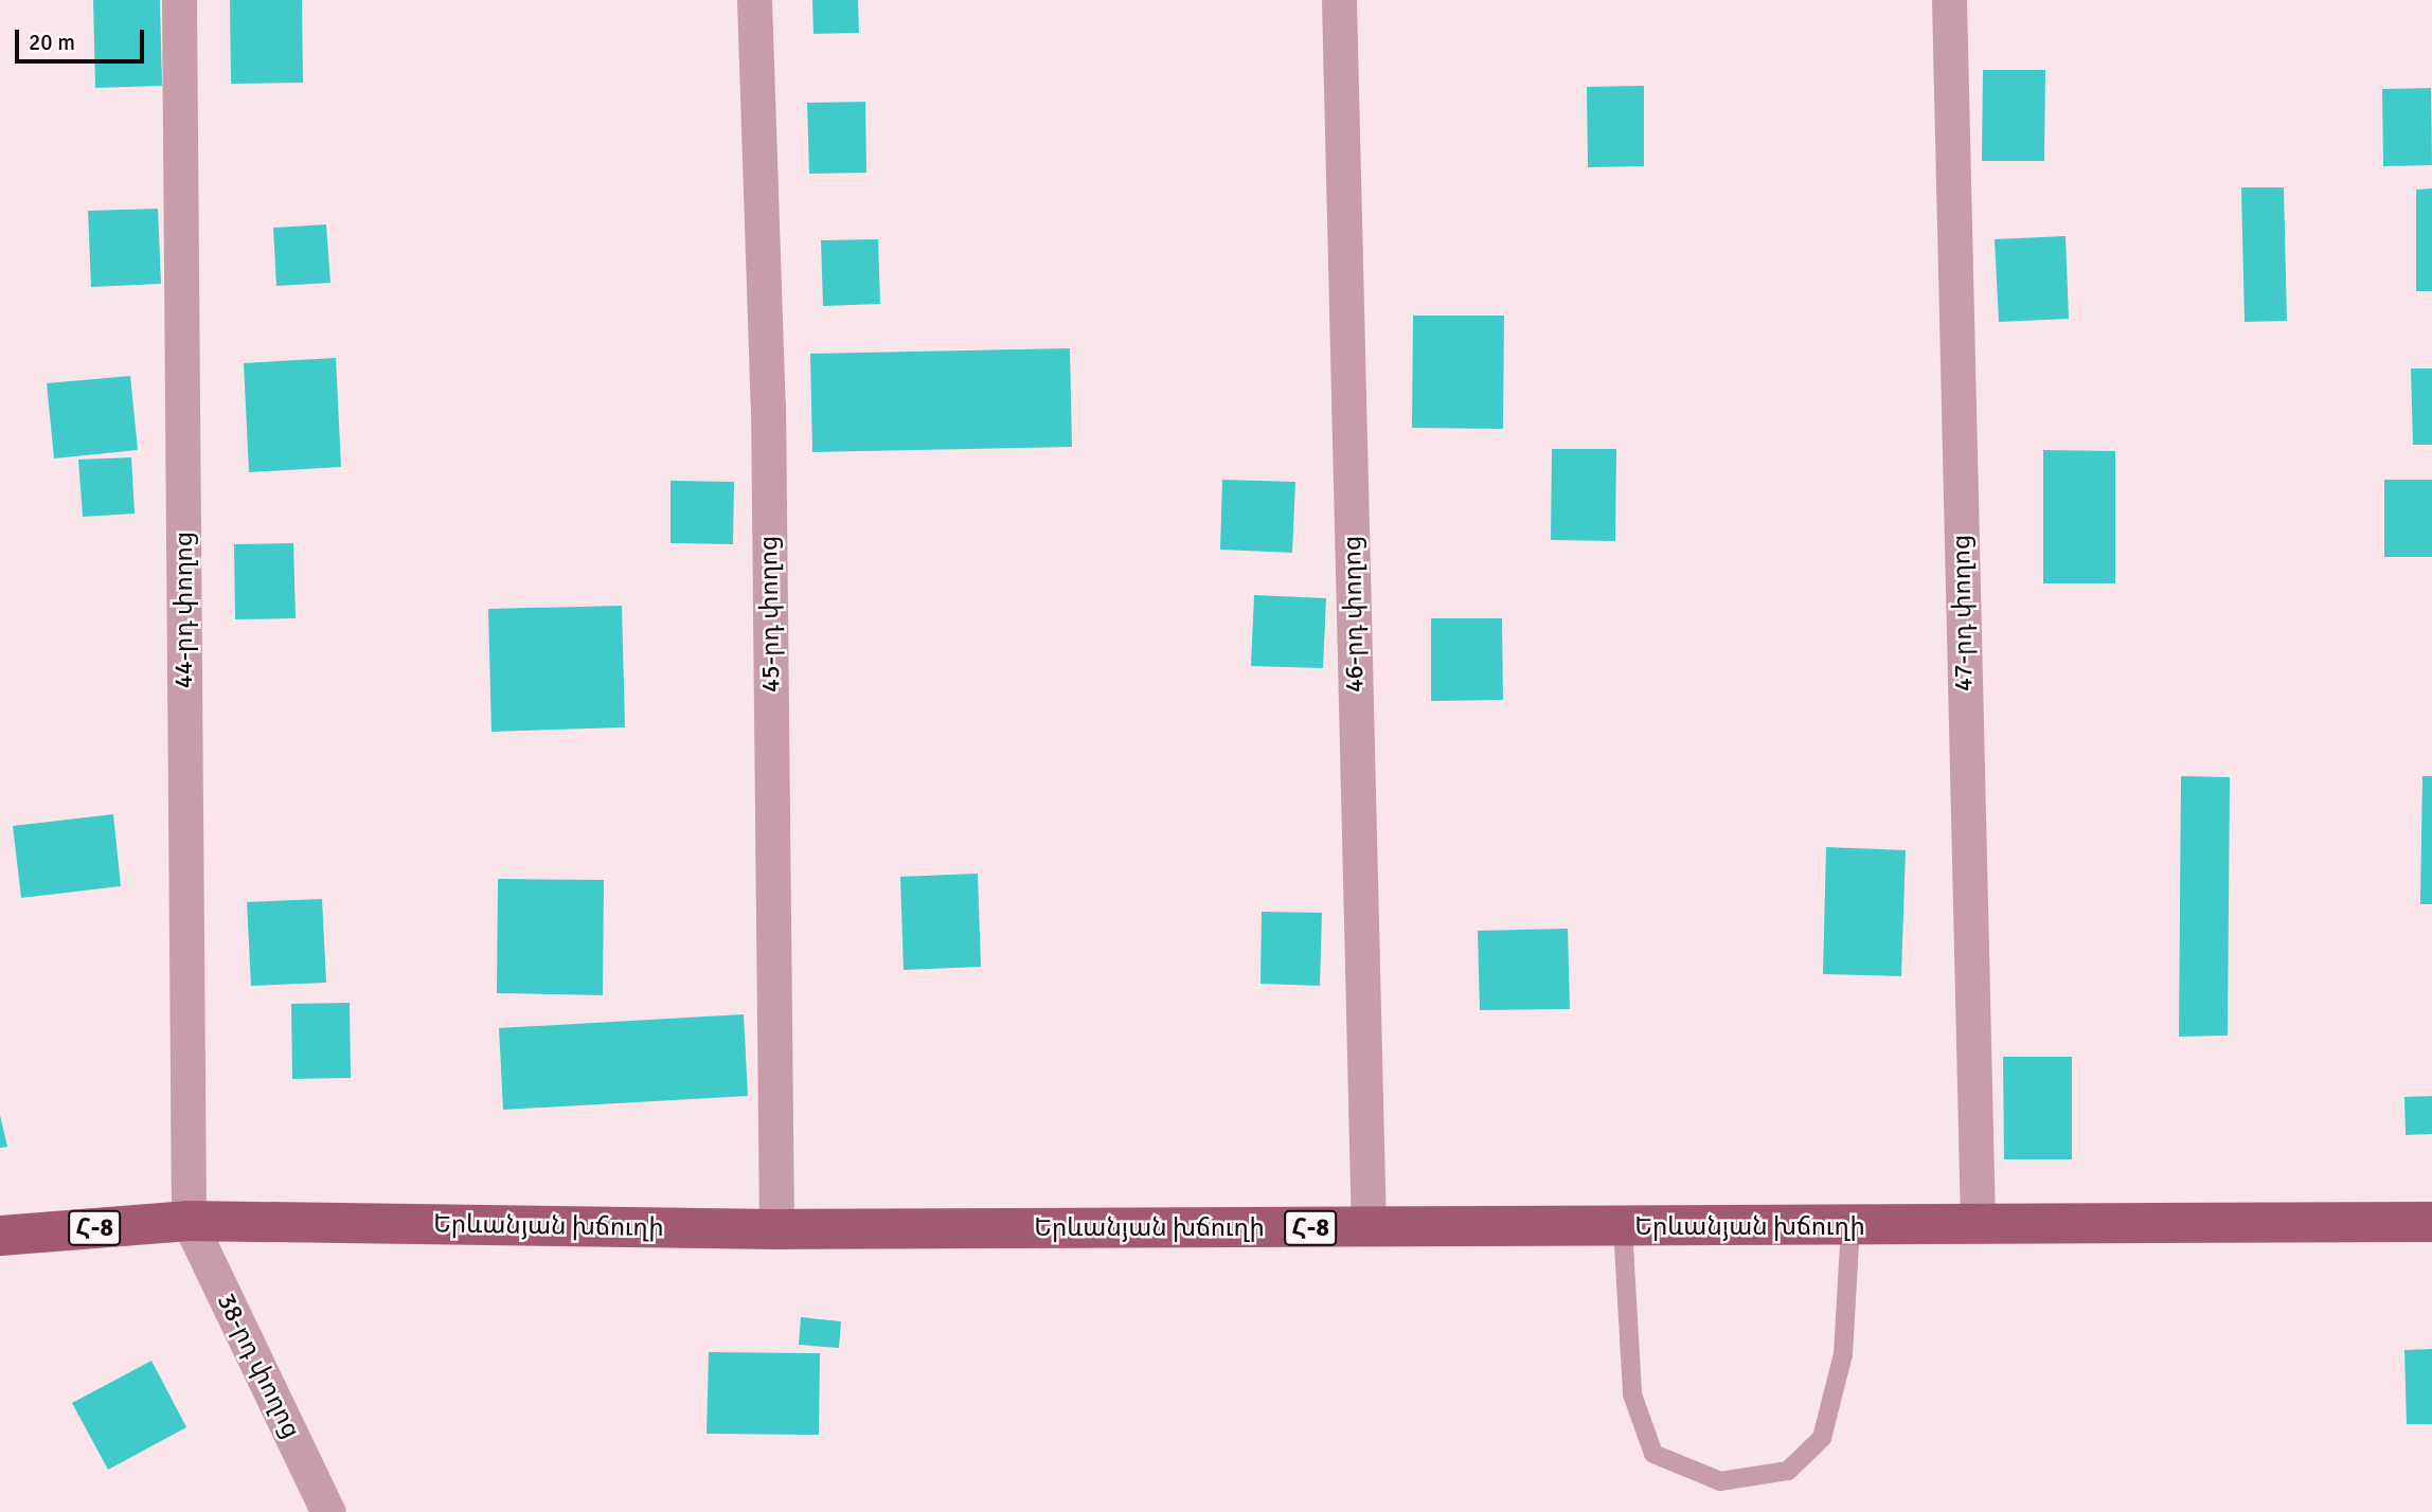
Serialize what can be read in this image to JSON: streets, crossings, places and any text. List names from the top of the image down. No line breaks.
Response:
{"streets":{"main road":["Երևանյան խճուղի","Հ-8"],"street":["44-րդ փողոց","47-րդ փողոց","45-րդ փողոց","46-րդ փողոց","38-րդ փողոց"]},"crossings":[["44-րդ փողոց","Երևանյան խճուղի"],["44-րդ փողոց","38-րդ փողոց"],["47-րդ փողոց","Երևանյան խճուղի"],["45-րդ փողոց","Երևանյան խճուղի"],["46-րդ փողոց","Երևանյան խճուղի"],["Երևանյան խճուղի","38-րդ փողոց"]],"scale_bar":"20 m"}
